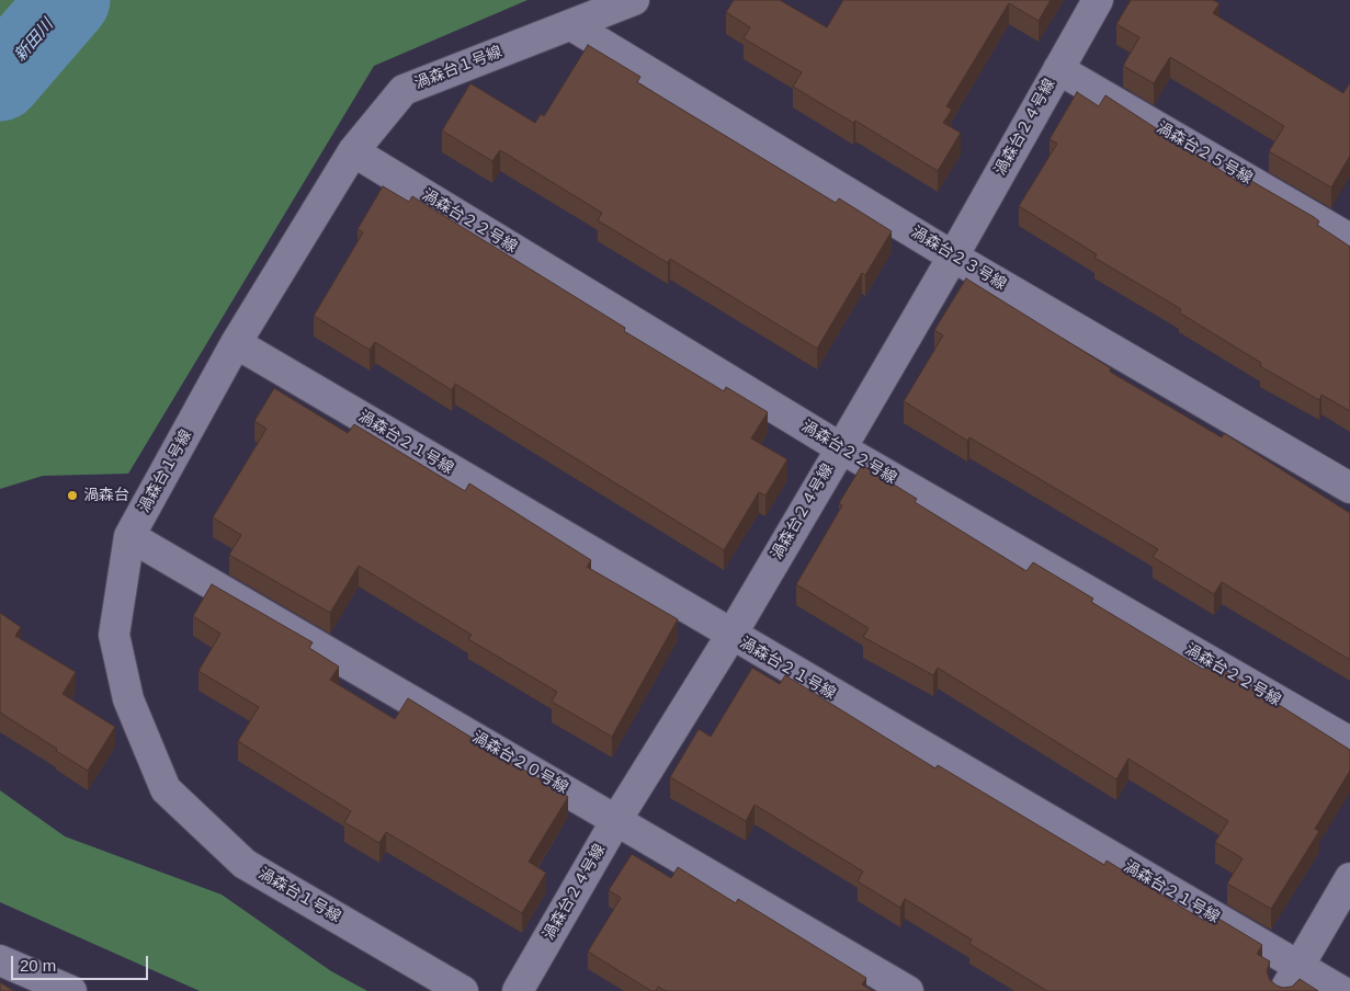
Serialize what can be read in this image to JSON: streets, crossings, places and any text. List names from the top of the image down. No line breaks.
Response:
{"streets":{"street":["渦森台１号線","渦森台２４号線","渦森台２５号線","渦森台２２号線","渦森台２３号線","渦森台２１号線","渦森台２０号線"]},"crossings":[["渦森台１号線","渦森台２２号線"],["渦森台１号線","渦森台２３号線"],["渦森台１号線","渦森台２１号線"],["渦森台１号線","渦森台２０号線"],["渦森台２４号線","渦森台２５号線"],["渦森台２４号線","渦森台２２号線"],["渦森台２４号線","渦森台２３号線"],["渦森台２４号線","渦森台２１号線"],["渦森台２４号線","渦森台２０号線"]],"water":["新田川"],"places":["渦森台"],"scale_bar":"20 m"}
